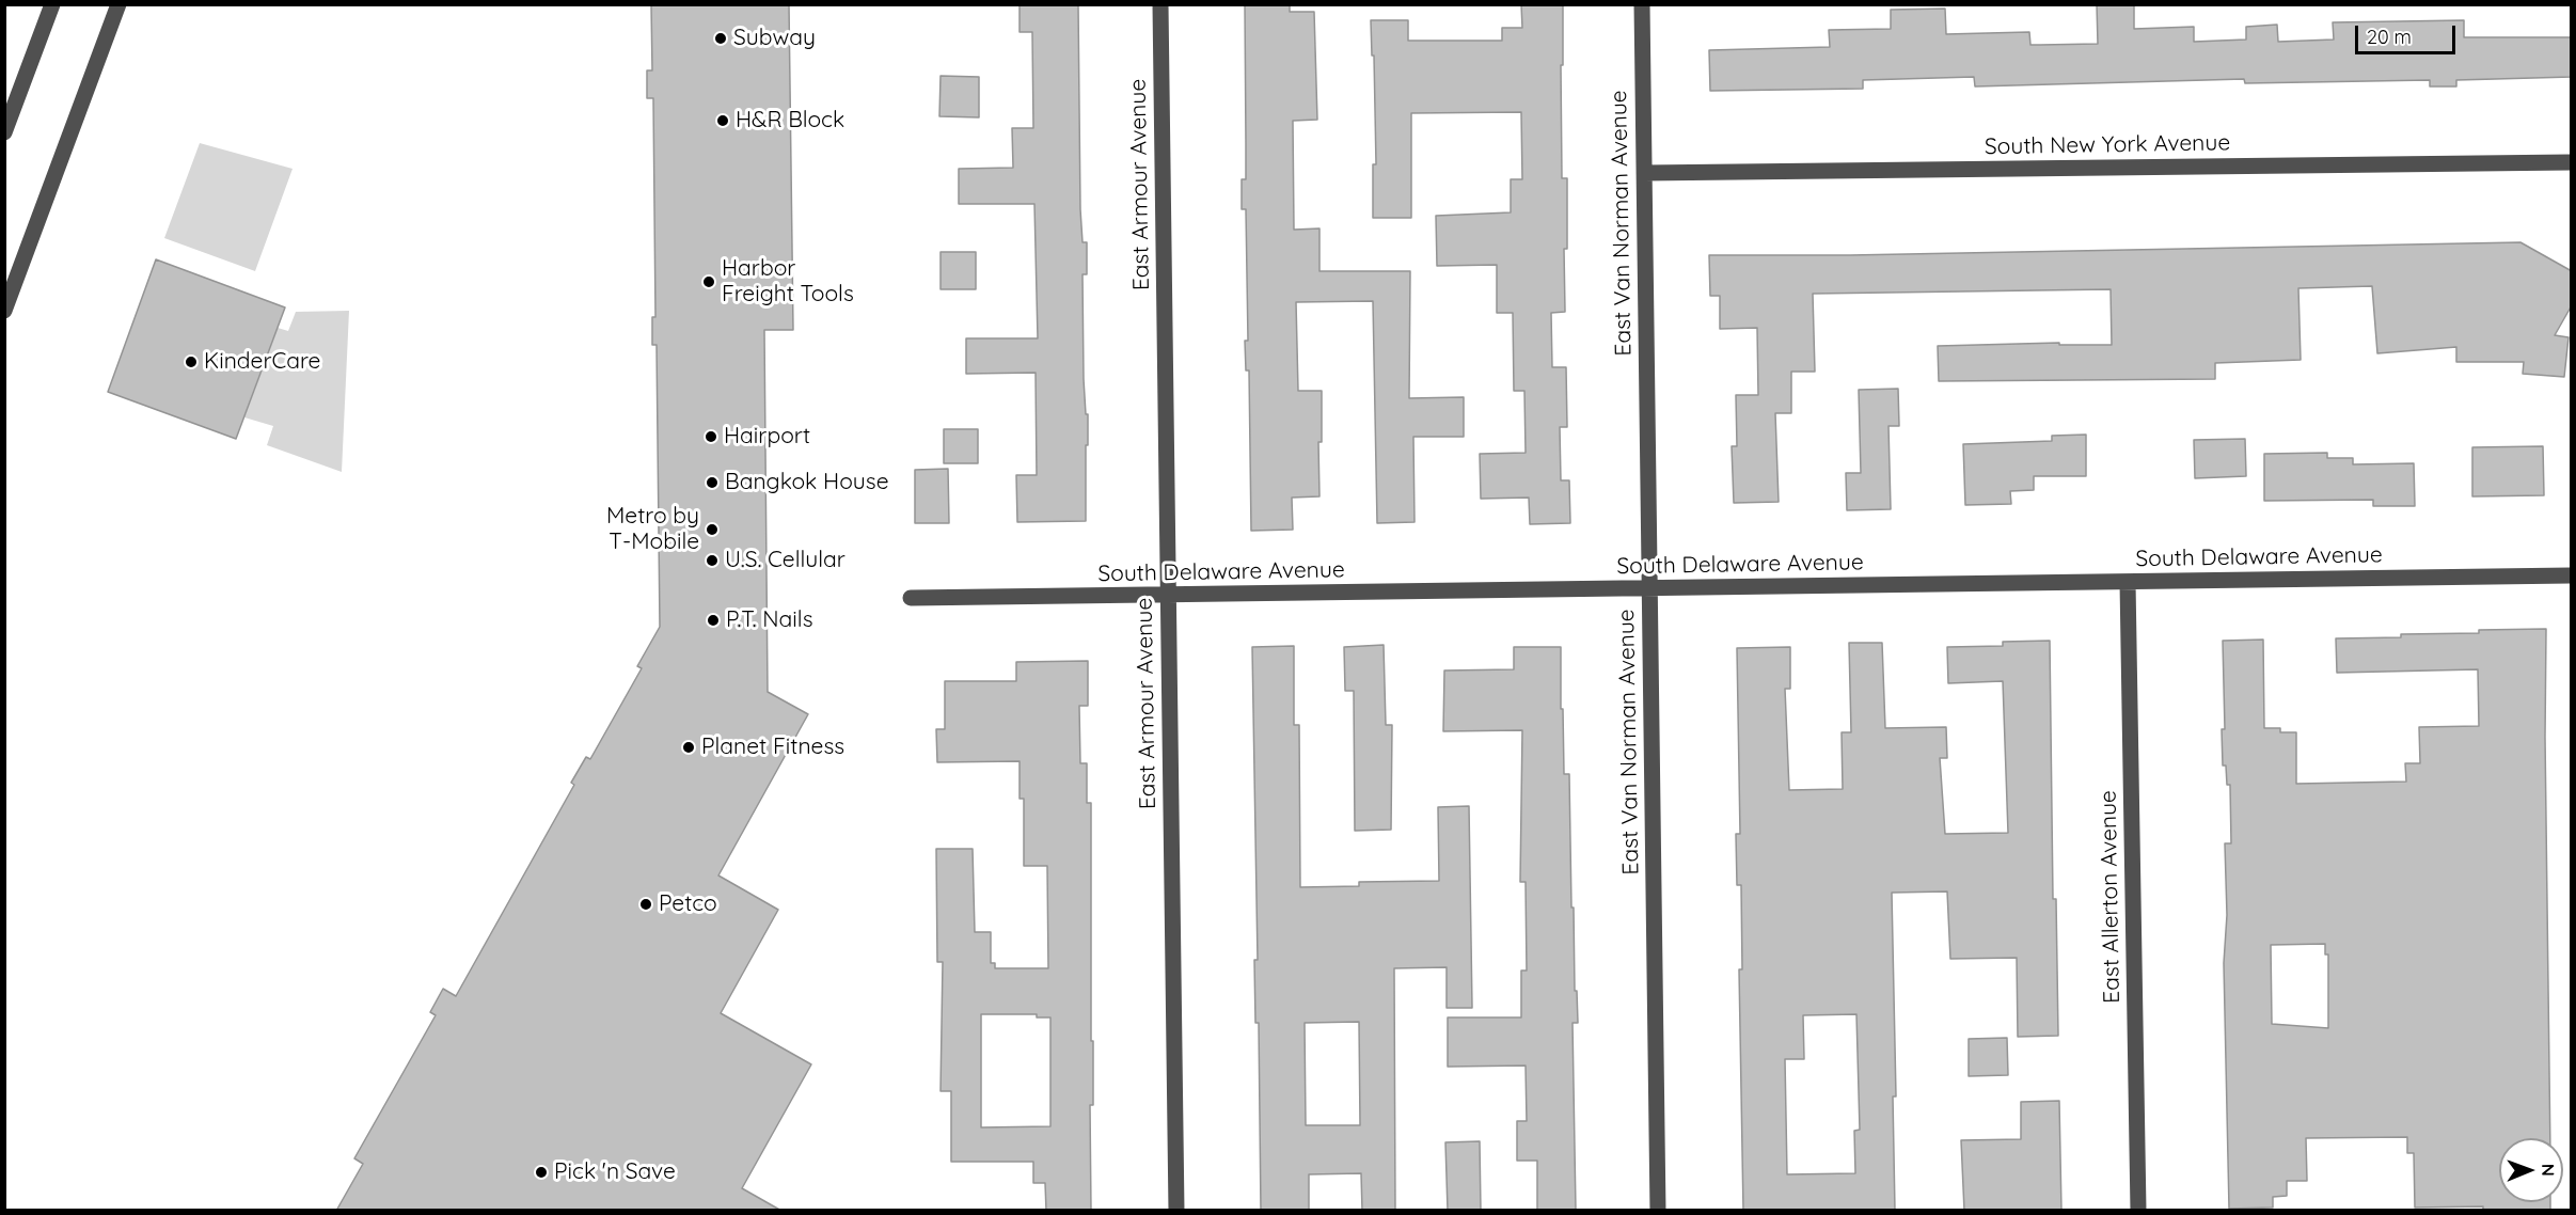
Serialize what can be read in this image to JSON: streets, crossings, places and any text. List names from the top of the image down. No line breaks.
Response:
{"streets":{"street":["South New York Avenue","East Armour Avenue","East Van Norman Avenue","South Delaware Avenue","East Allerton Avenue"]},"crossings":[["South New York Avenue","East Van Norman Avenue"],["East Armour Avenue","South Delaware Avenue"],["East Van Norman Avenue","South Delaware Avenue"],["South Delaware Avenue","East Allerton Avenue"]],"places":["Subway","H&R Block","Harbor Freight Tools","KinderCare","Hairport","Bangkok House","Metro by T-Mobile","U.S. Cellular","P.T. Nails","Planet Fitness","Petco","Pick 'n Save"],"scale_bar":"20 m","north":"right"}
